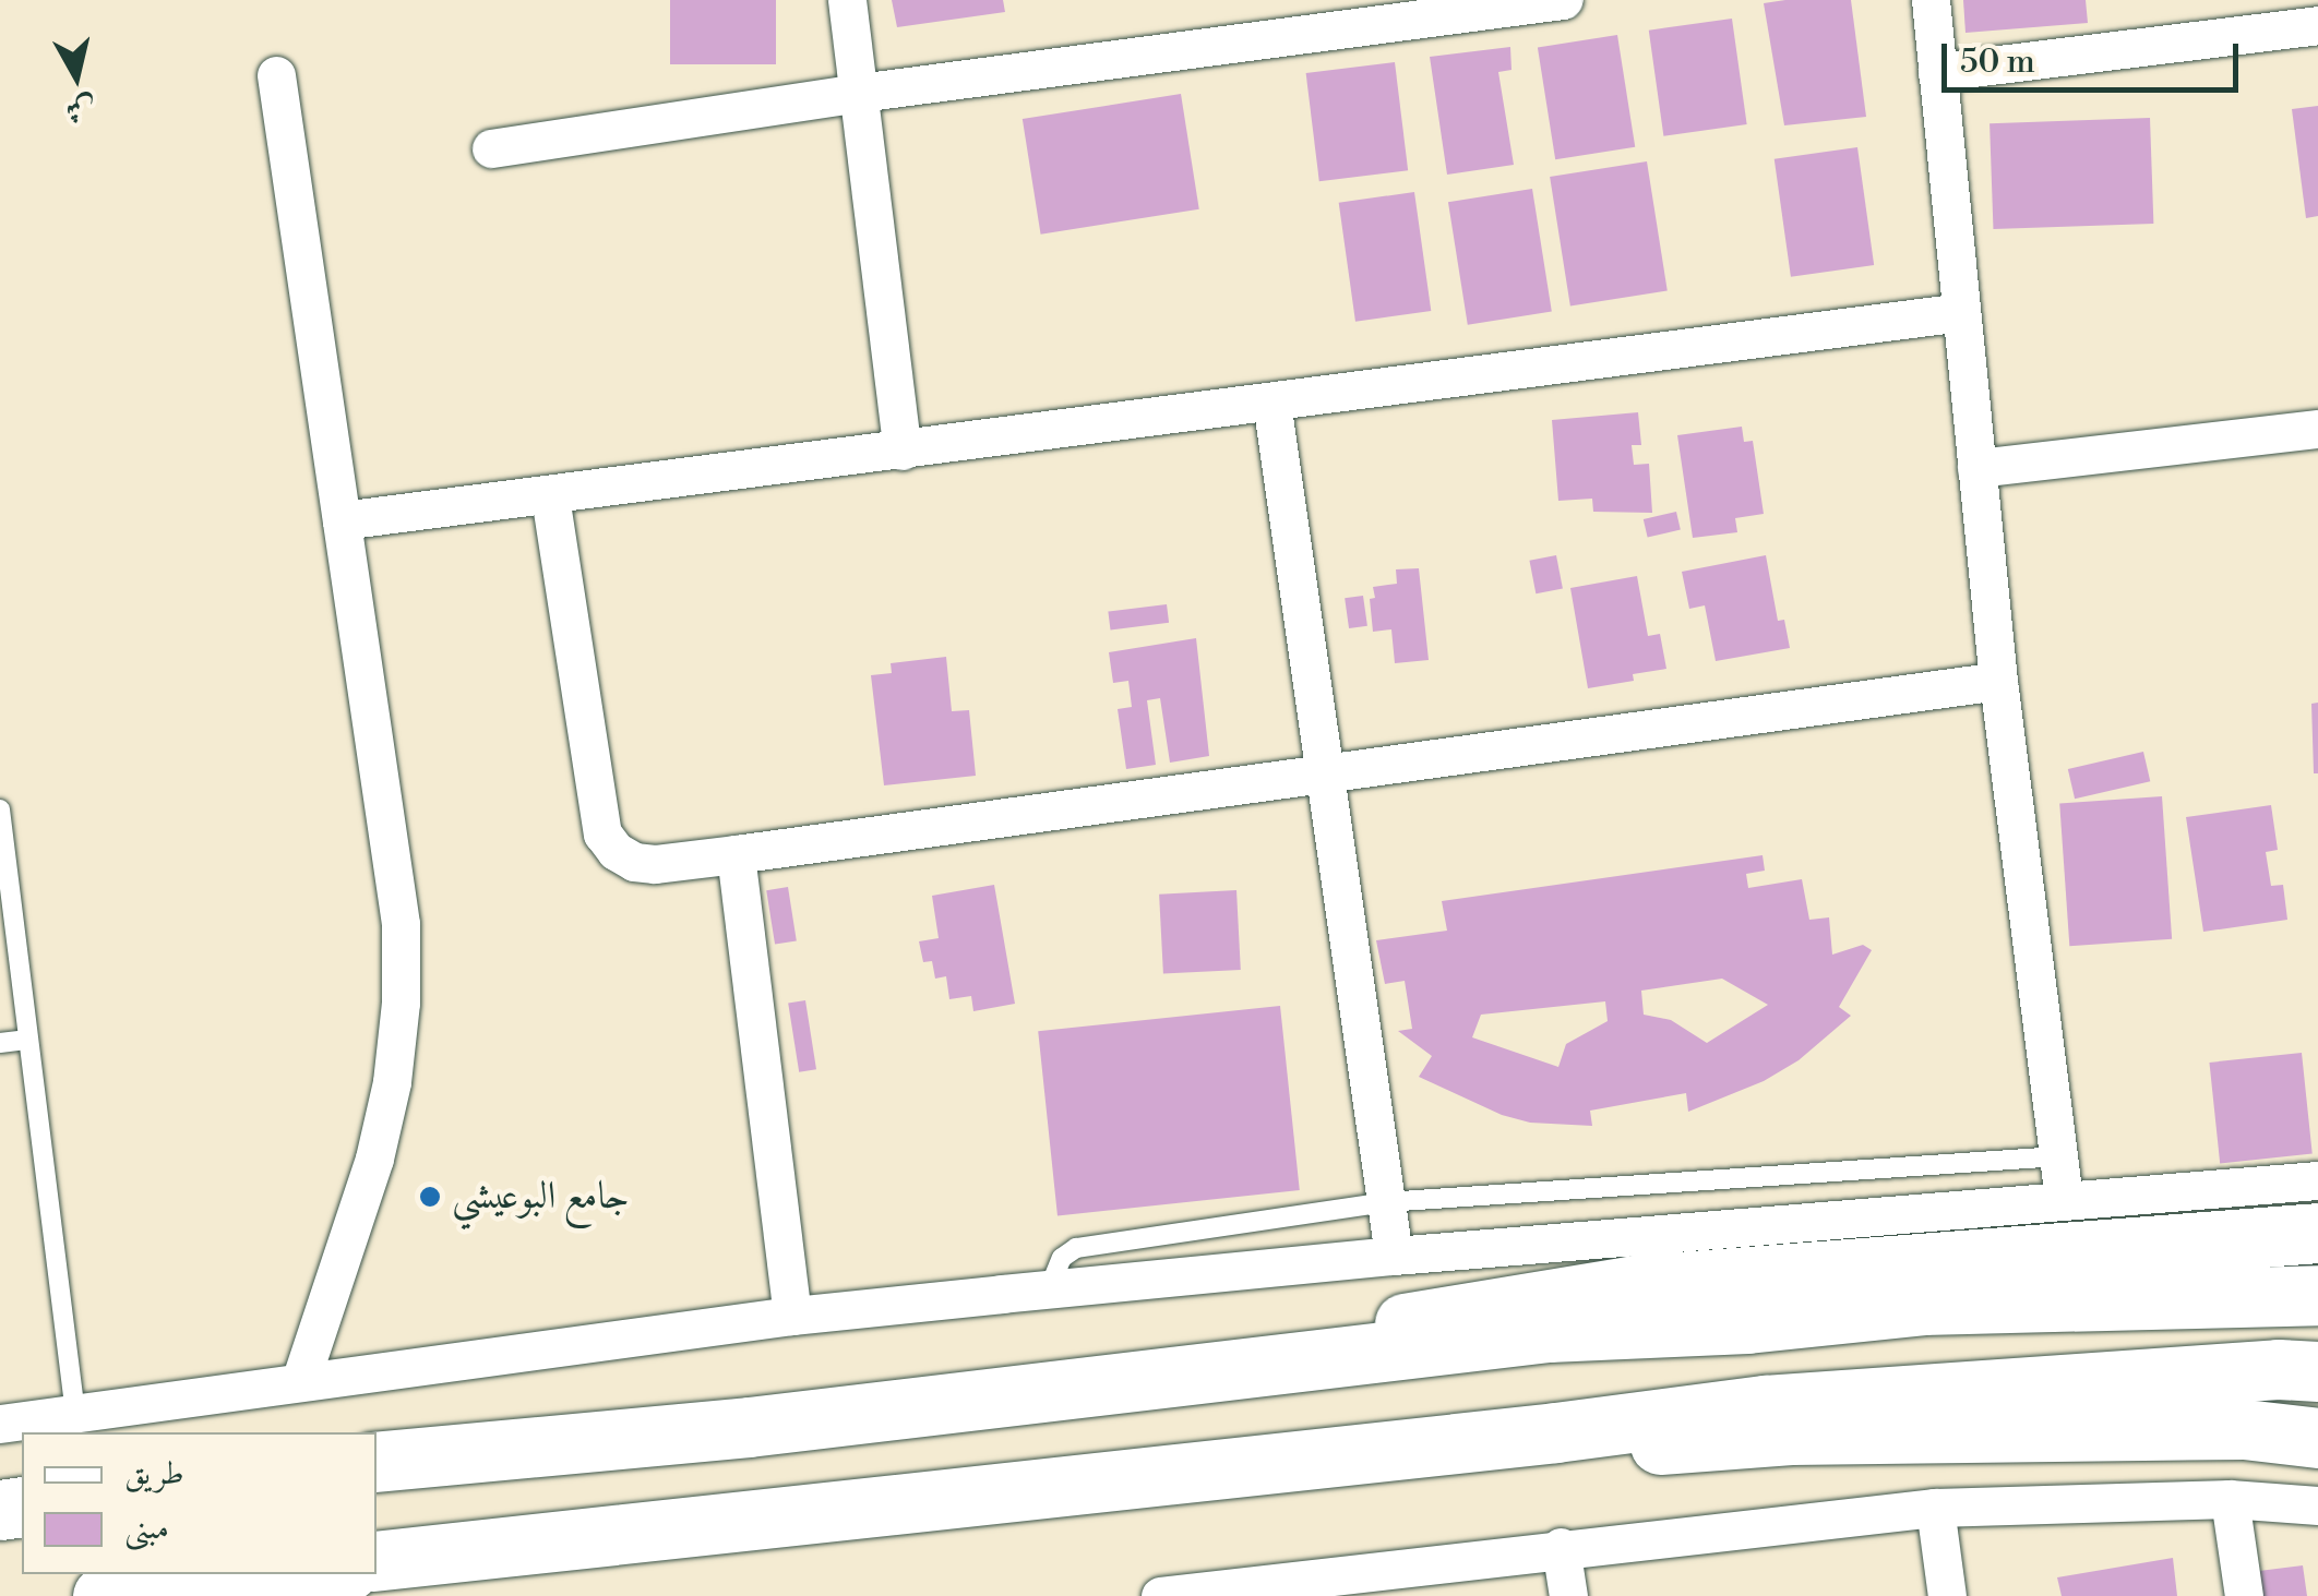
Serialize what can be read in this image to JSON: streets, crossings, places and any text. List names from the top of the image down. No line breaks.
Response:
{"places":["جامع البوعيشي"],"legend":["طريق","مبنى"],"scale_bar":"50 m","north":"bottom"}
